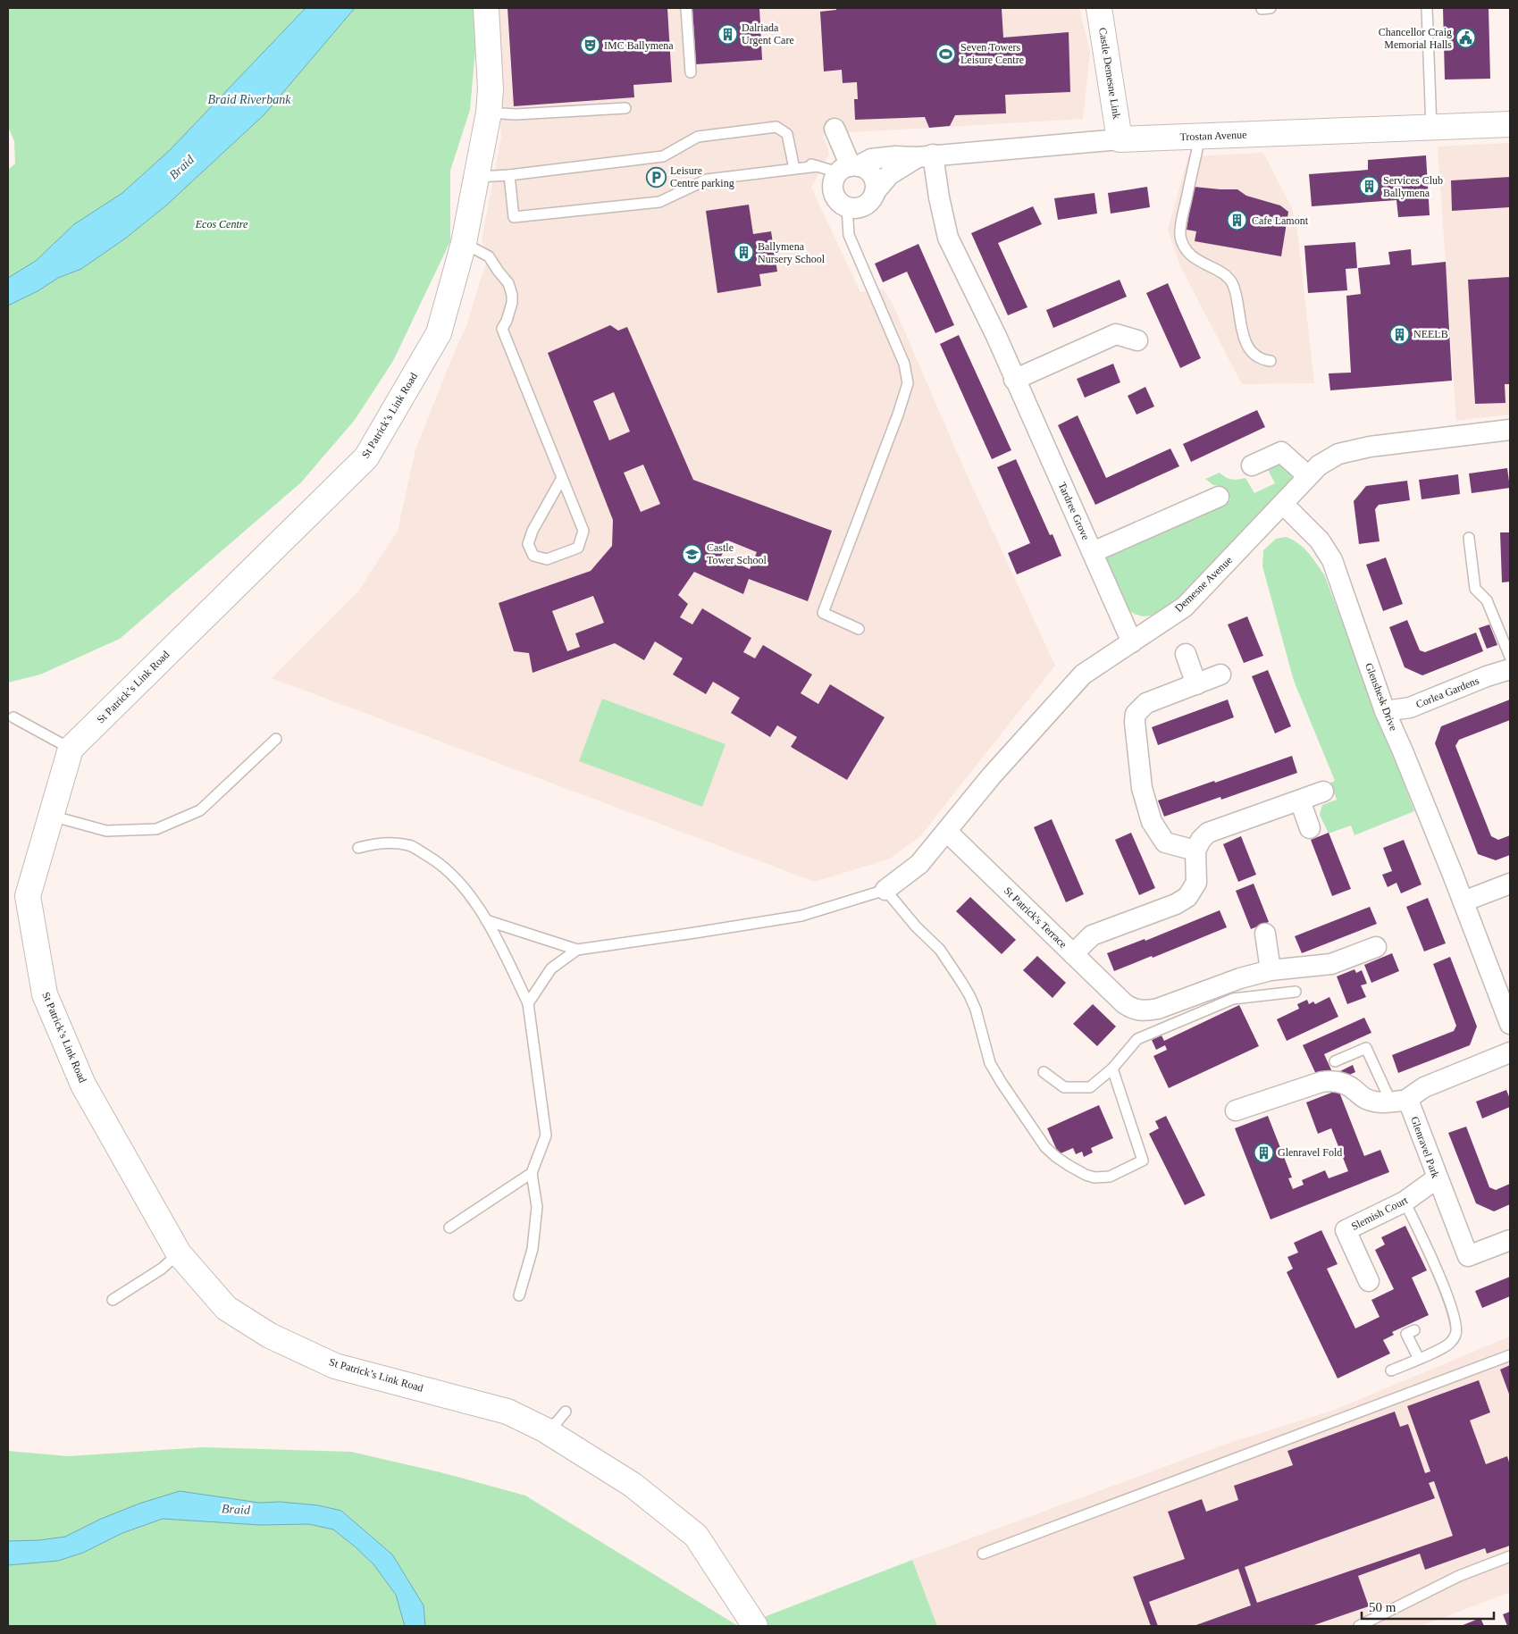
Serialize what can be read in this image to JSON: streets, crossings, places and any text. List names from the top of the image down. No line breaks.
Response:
{"streets":{"street":["Castle Demesne Link","Trostan Avenue","St Patrick’s Link Road","Tardree Grove","Demesne Avenue","Corlea Gardens","Glenshesk Drive","St Patrick's Terrace","Glenravel Park","Slemish Court"]},"crossings":[["Castle Demesne Link","Trostan Avenue"],["Trostan Avenue","Tardree Grove"],["Tardree Grove","Demesne Avenue"],["Demesne Avenue","Glenshesk Drive"],["Demesne Avenue","St Patrick's Terrace"],["Corlea Gardens","Glenshesk Drive"],["Glenravel Park","Slemish Court"]],"water":["Braid Riverbank","Braid"],"parks":["Ecos Centre"],"places":{"building":["Dalriada Urgent Care","Services Club Ballymena","Cafe Lamont","Ballymena Nursery School","NEELB","Glenravel Fold"],"public building":["Chancellor Craig Memorial Halls"],"theatre":["IMC Ballymena"],"sports":["Seven Towers Leisure Centre"],"parking":["Leisure Centre parking"],"school or university":["Castle Tower School"]},"scale_bar":"50 m"}
